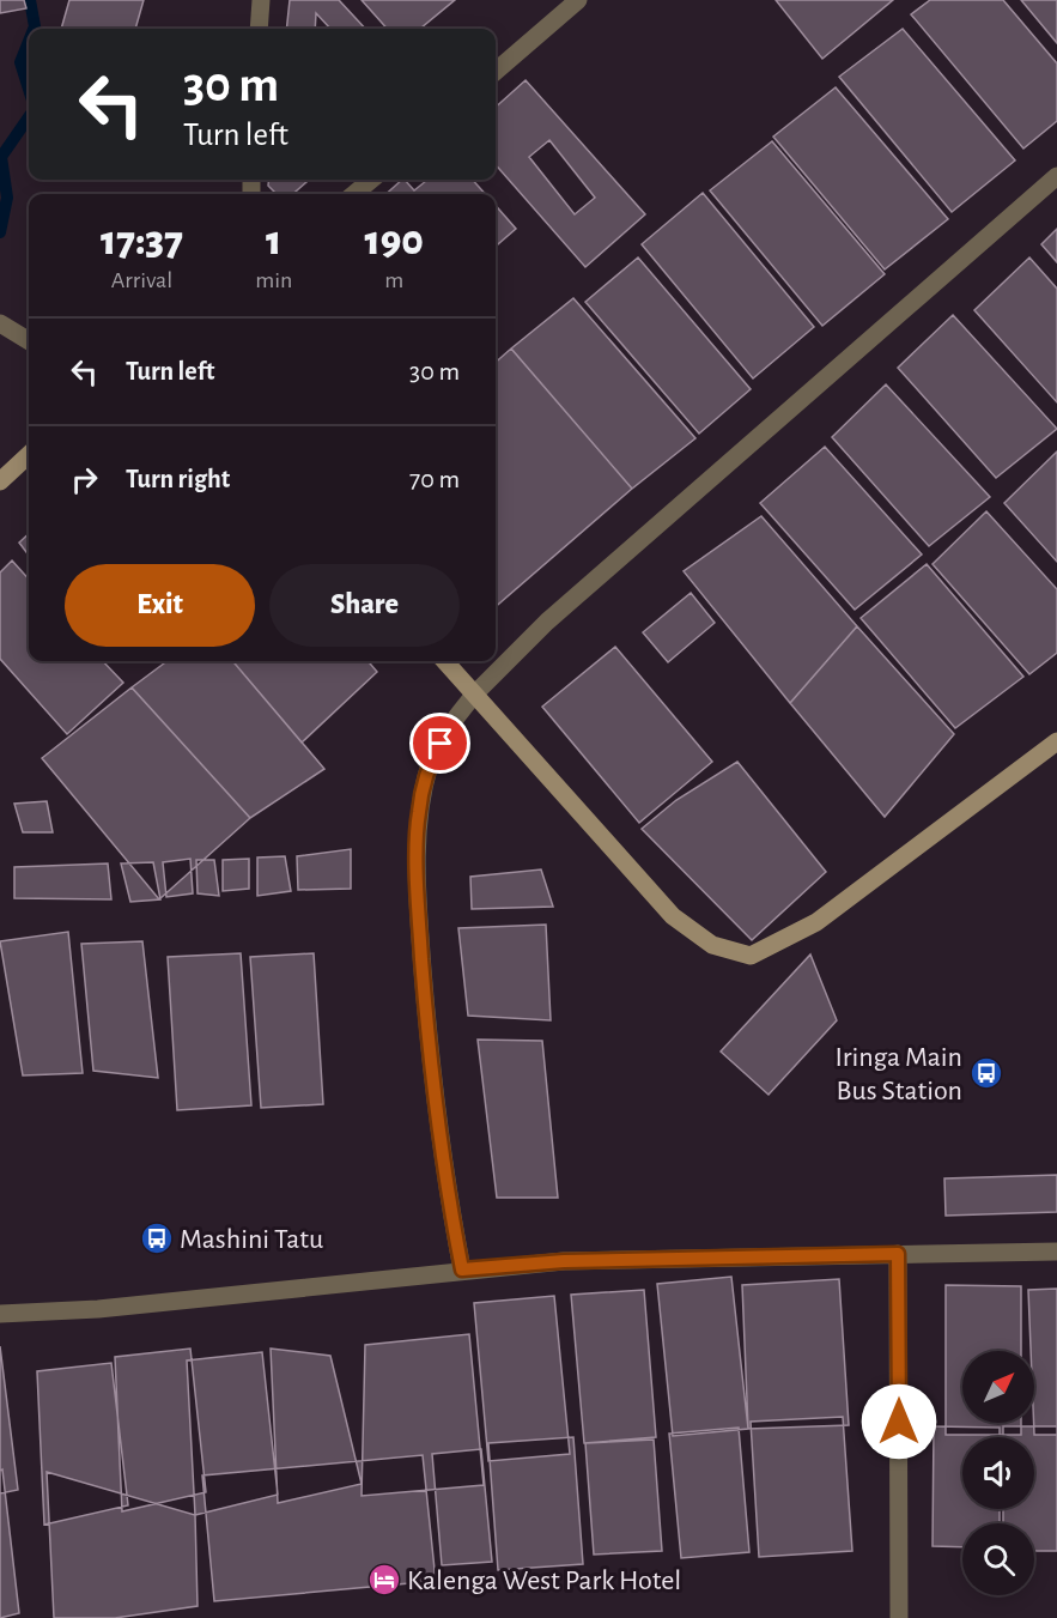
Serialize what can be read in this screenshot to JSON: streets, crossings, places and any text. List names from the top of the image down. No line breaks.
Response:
{"places":{"bus stop":["Iringa Main Bus Station","Mashini Tatu"],"hotel":["Kalenga West Park Hotel"]},"north":"top right","page":{"turn":["30 m","Turn left"],"eta":["17:37","Arrival","1","min","190","m"],"list":[{"name":"Turn left","value":"30 m"},{"name":"Turn right","value":"70 m"}],"buttons":["Exit","Share"]}}
